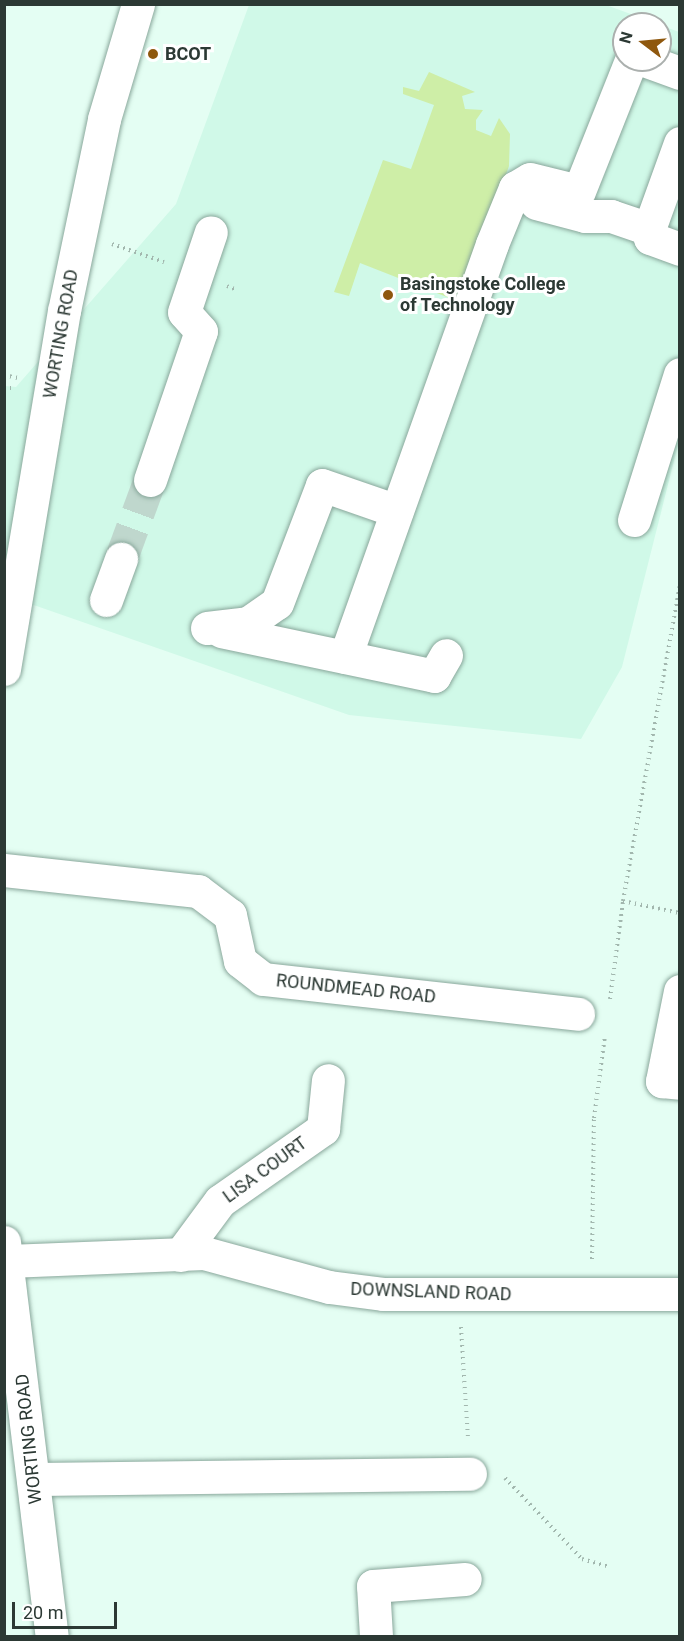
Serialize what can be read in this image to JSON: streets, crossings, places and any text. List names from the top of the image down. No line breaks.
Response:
{"streets":{"street":["WORTING ROAD","ROUNDMEAD ROAD","LISA COURT","DOWNSLAND ROAD"]},"crossings":[["WORTING ROAD","DOWNSLAND ROAD"],["LISA COURT","DOWNSLAND ROAD"]],"places":["BCOT","Basingstoke College of Technology"],"scale_bar":"20 m","north":"left"}
